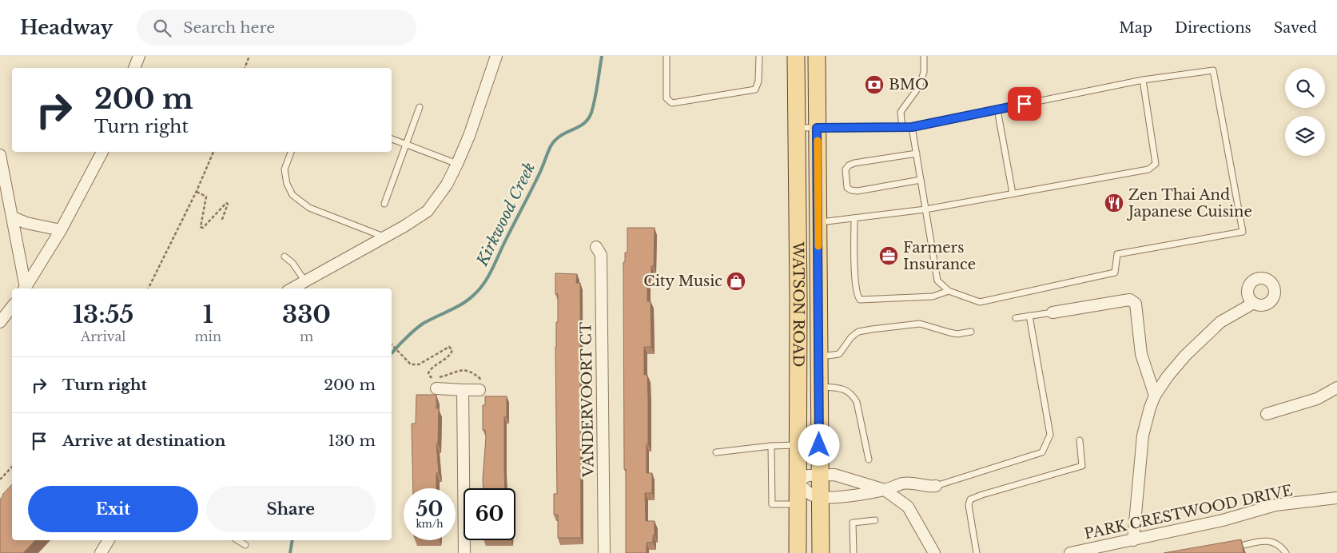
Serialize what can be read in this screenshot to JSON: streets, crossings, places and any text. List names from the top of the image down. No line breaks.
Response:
{"streets":{"main road":["WATSON ROAD"],"street":["VANDERVOORT CT","PARK CRESTWOOD DRIVE"]},"water":["Kirkwood Creek"],"places":{"bank":["BMO"],"restaurant":["Zen Thai And Japanese Cuisine"],"office":["Farmers Insurance"],"shop":["City Music"]},"page":{"header":"Headway","search":"Search here","nav":["Map","Directions","Saved"],"turn":["200 m","Turn right"],"eta":["13:55","Arrival","1","min","330","m"],"list":[{"name":"Turn right","value":"200 m"},{"name":"Arrive at destination","value":"130 m"}],"buttons":["Exit","Share"],"speed":"50 km/h","limit":"60"}}
